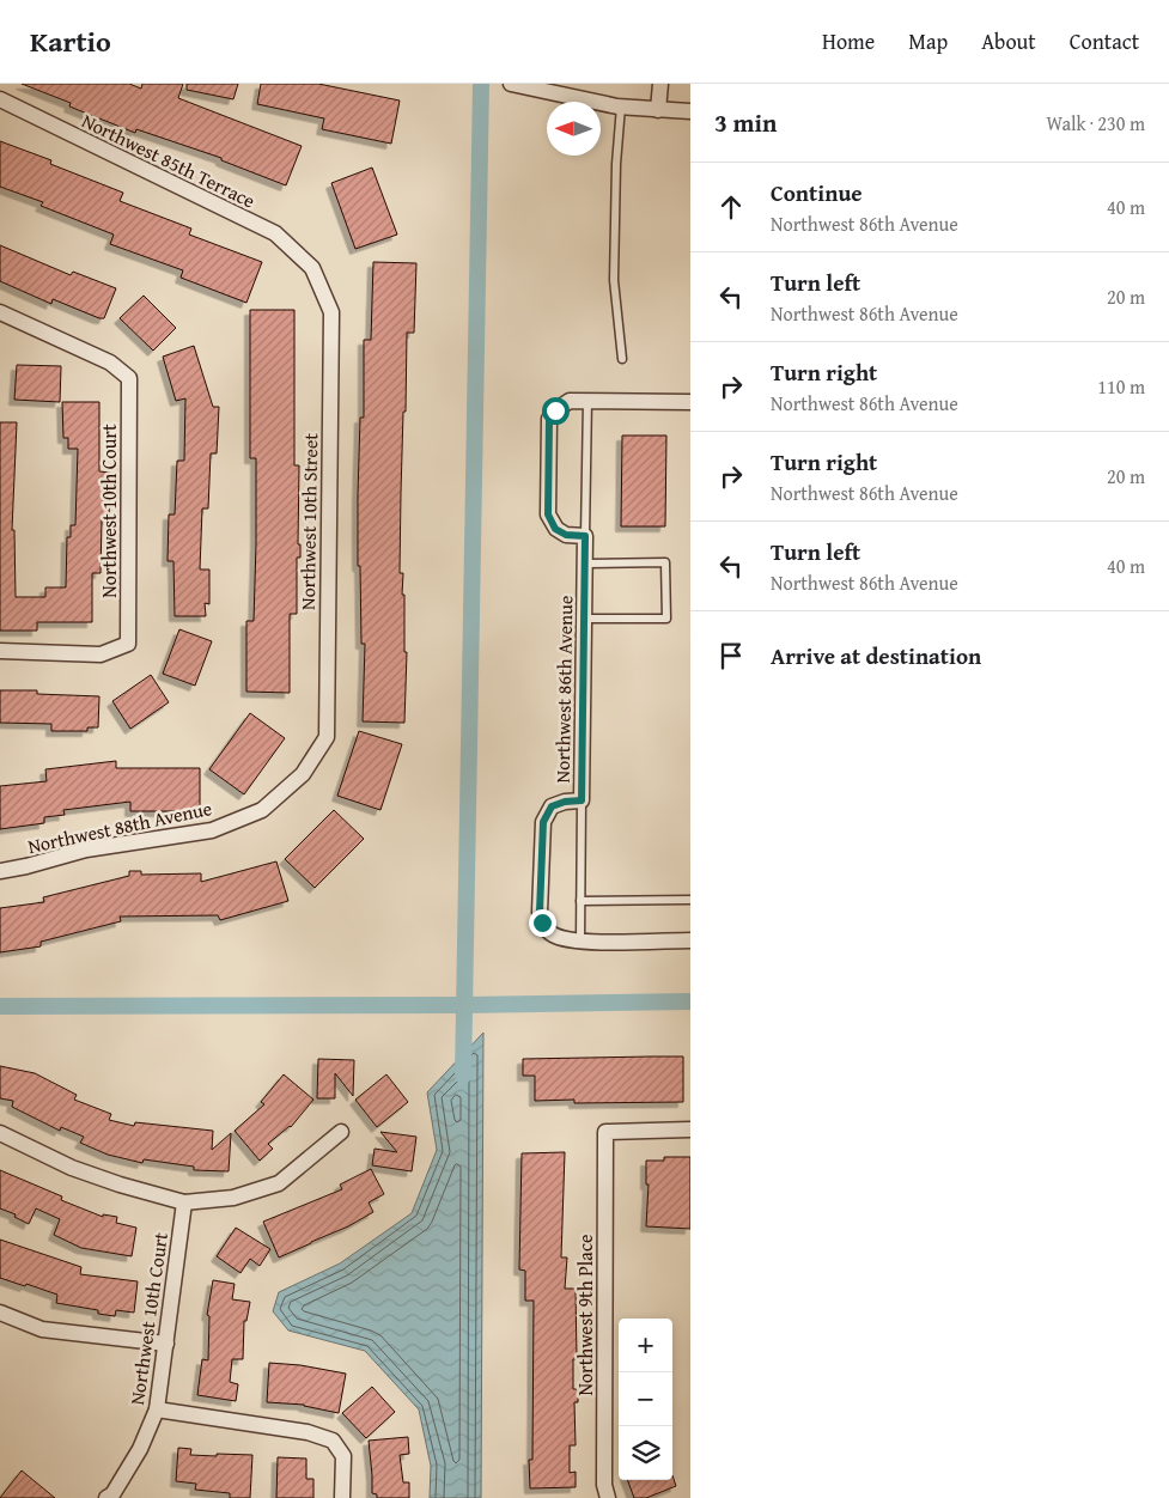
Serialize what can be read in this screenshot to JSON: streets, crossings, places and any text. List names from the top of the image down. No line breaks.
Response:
{"streets":{"street":["Northwest 85th Terrace","Northwest 10th Court","Northwest 10th Street","Northwest 86th Avenue","Northwest 88th Avenue","Northwest 9th Place"]},"crossings":[["Northwest 85th Terrace","Northwest 10th Street"],["Northwest 10th Street","Northwest 88th Avenue"]],"north":"left","page":{"header":"Kartio","nav":["Home","Map","About","Contact"],"heading":["3 min","Walk · 230 m"],"list":[["Continue","Northwest 86th Avenue","40 m"],["Turn left","Northwest 86th Avenue","20 m"],["Turn right","Northwest 86th Avenue","110 m"],["Turn right","Northwest 86th Avenue","20 m"],["Turn left","Northwest 86th Avenue","40 m"],"Arrive at destination"],"map_buttons":["+","−"]}}
